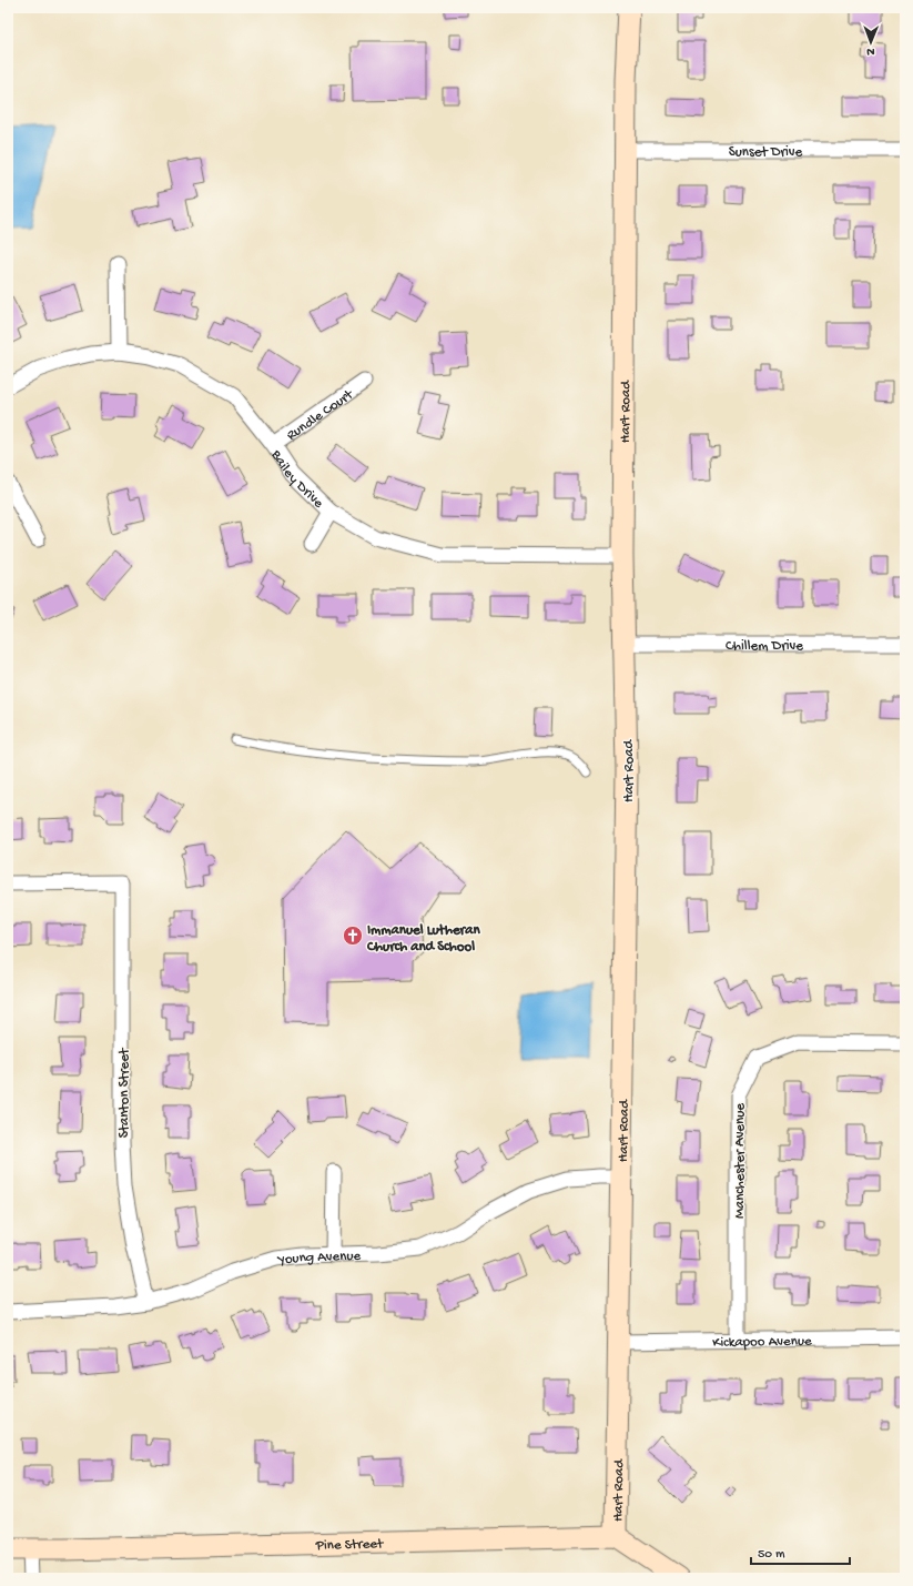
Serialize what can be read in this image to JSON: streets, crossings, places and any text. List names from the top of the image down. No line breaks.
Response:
{"streets":{"street":["Sunset Drive","Hart Road","Rundle Court","Bailey Drive","Chillem Drive","Stanton Street","Manchester Avenue","Young Avenue","Kickapoo Avenue","Pine Street"]},"crossings":[["Sunset Drive","Hart Road"],["Hart Road","Bailey Drive"],["Hart Road","Chillem Drive"],["Hart Road","Young Avenue"],["Hart Road","Kickapoo Avenue"],["Hart Road","Pine Street"],["Rundle Court","Bailey Drive"],["Stanton Street","Young Avenue"],["Manchester Avenue","Kickapoo Avenue"]],"places":{"church":["Immanuel Lutheran Church and School"]},"scale_bar":"50 m","north":"bottom"}
